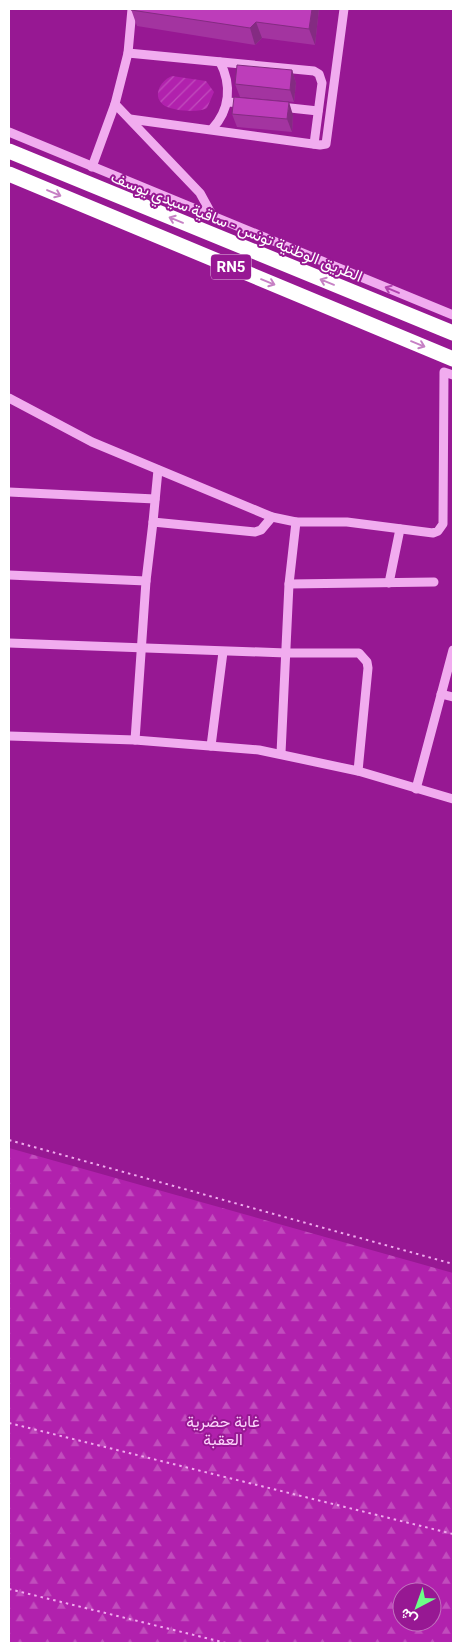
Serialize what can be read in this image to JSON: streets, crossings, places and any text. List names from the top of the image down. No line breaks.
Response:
{"streets":{"highway":["الطريق الوطنية تونس - ساقية سيدي يوسف","RN5"]},"parks":["غابة حضرية العقبة"],"north":"bottom left"}
